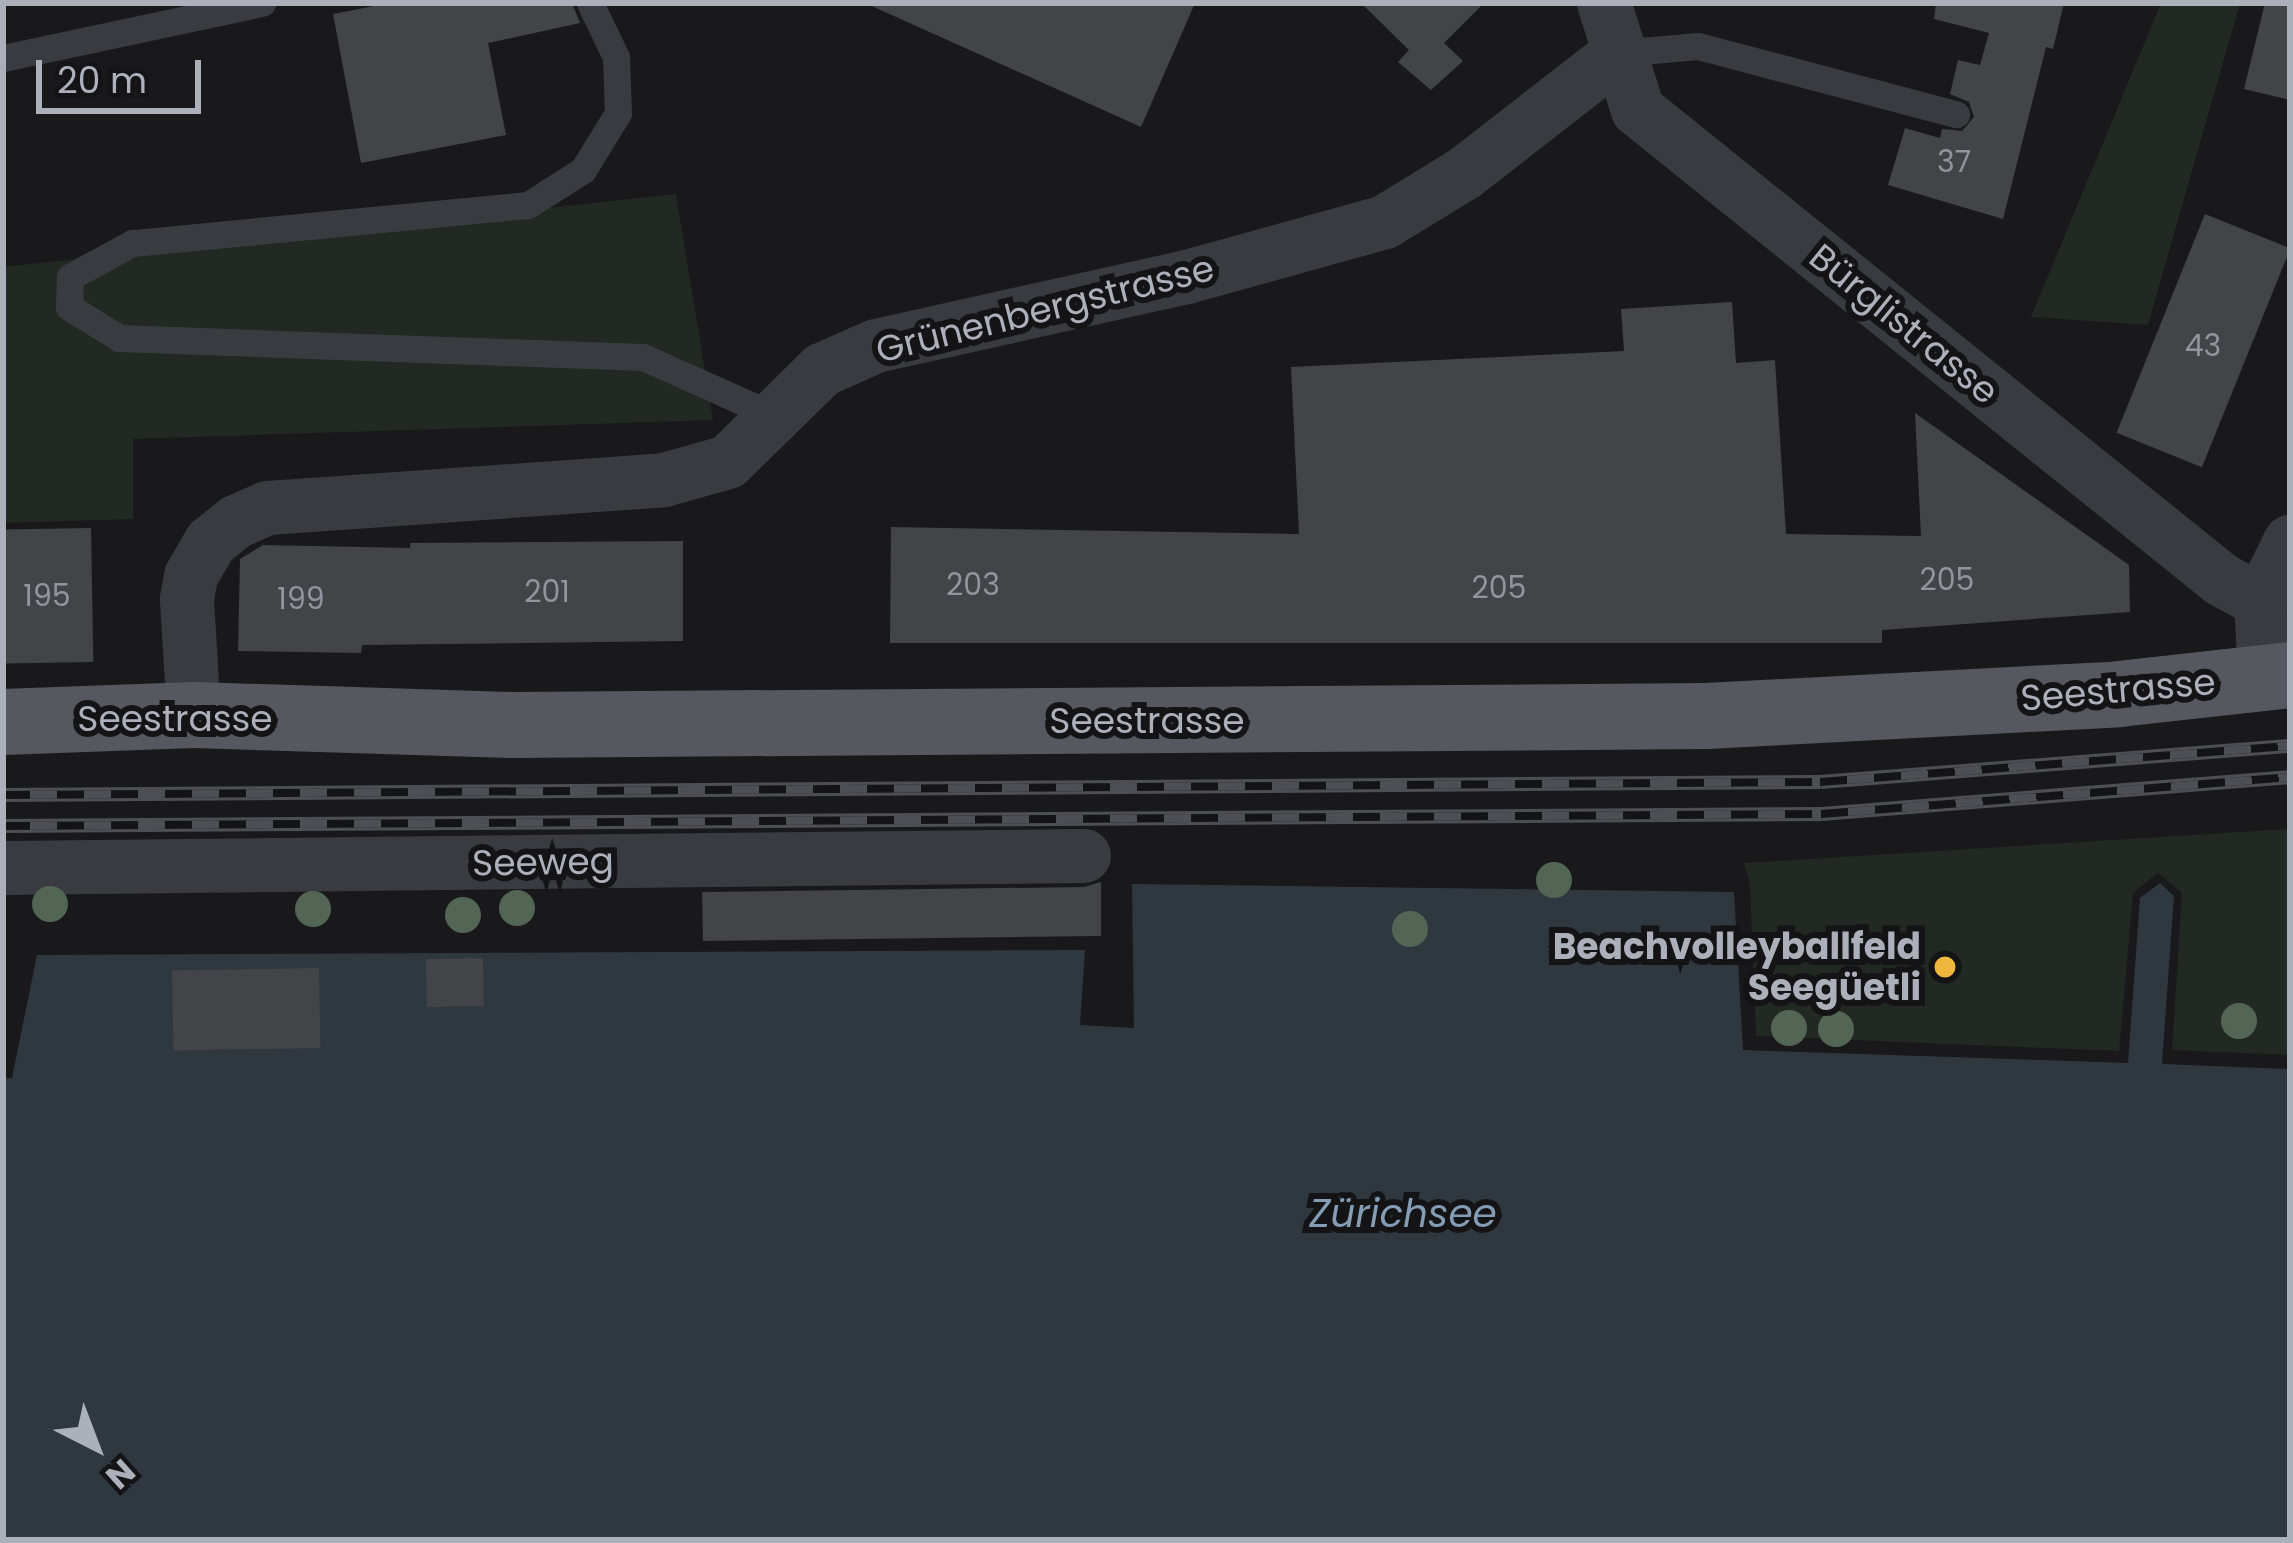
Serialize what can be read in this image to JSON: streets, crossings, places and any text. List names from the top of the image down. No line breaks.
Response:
{"streets":{"main road":["Seestrasse"],"street":["Grünenbergstrasse","Bürglistrasse","Seeweg"]},"crossings":[["Grünenbergstrasse","Bürglistrasse"],["Grünenbergstrasse","Seestrasse"]],"water":["Zürichsee"],"places":["Beachvolleyballfeld Seegüetli"],"house_numbers":["37","43","205","203","205","201","195","199"],"scale_bar":"20 m","north":"bottom right"}
